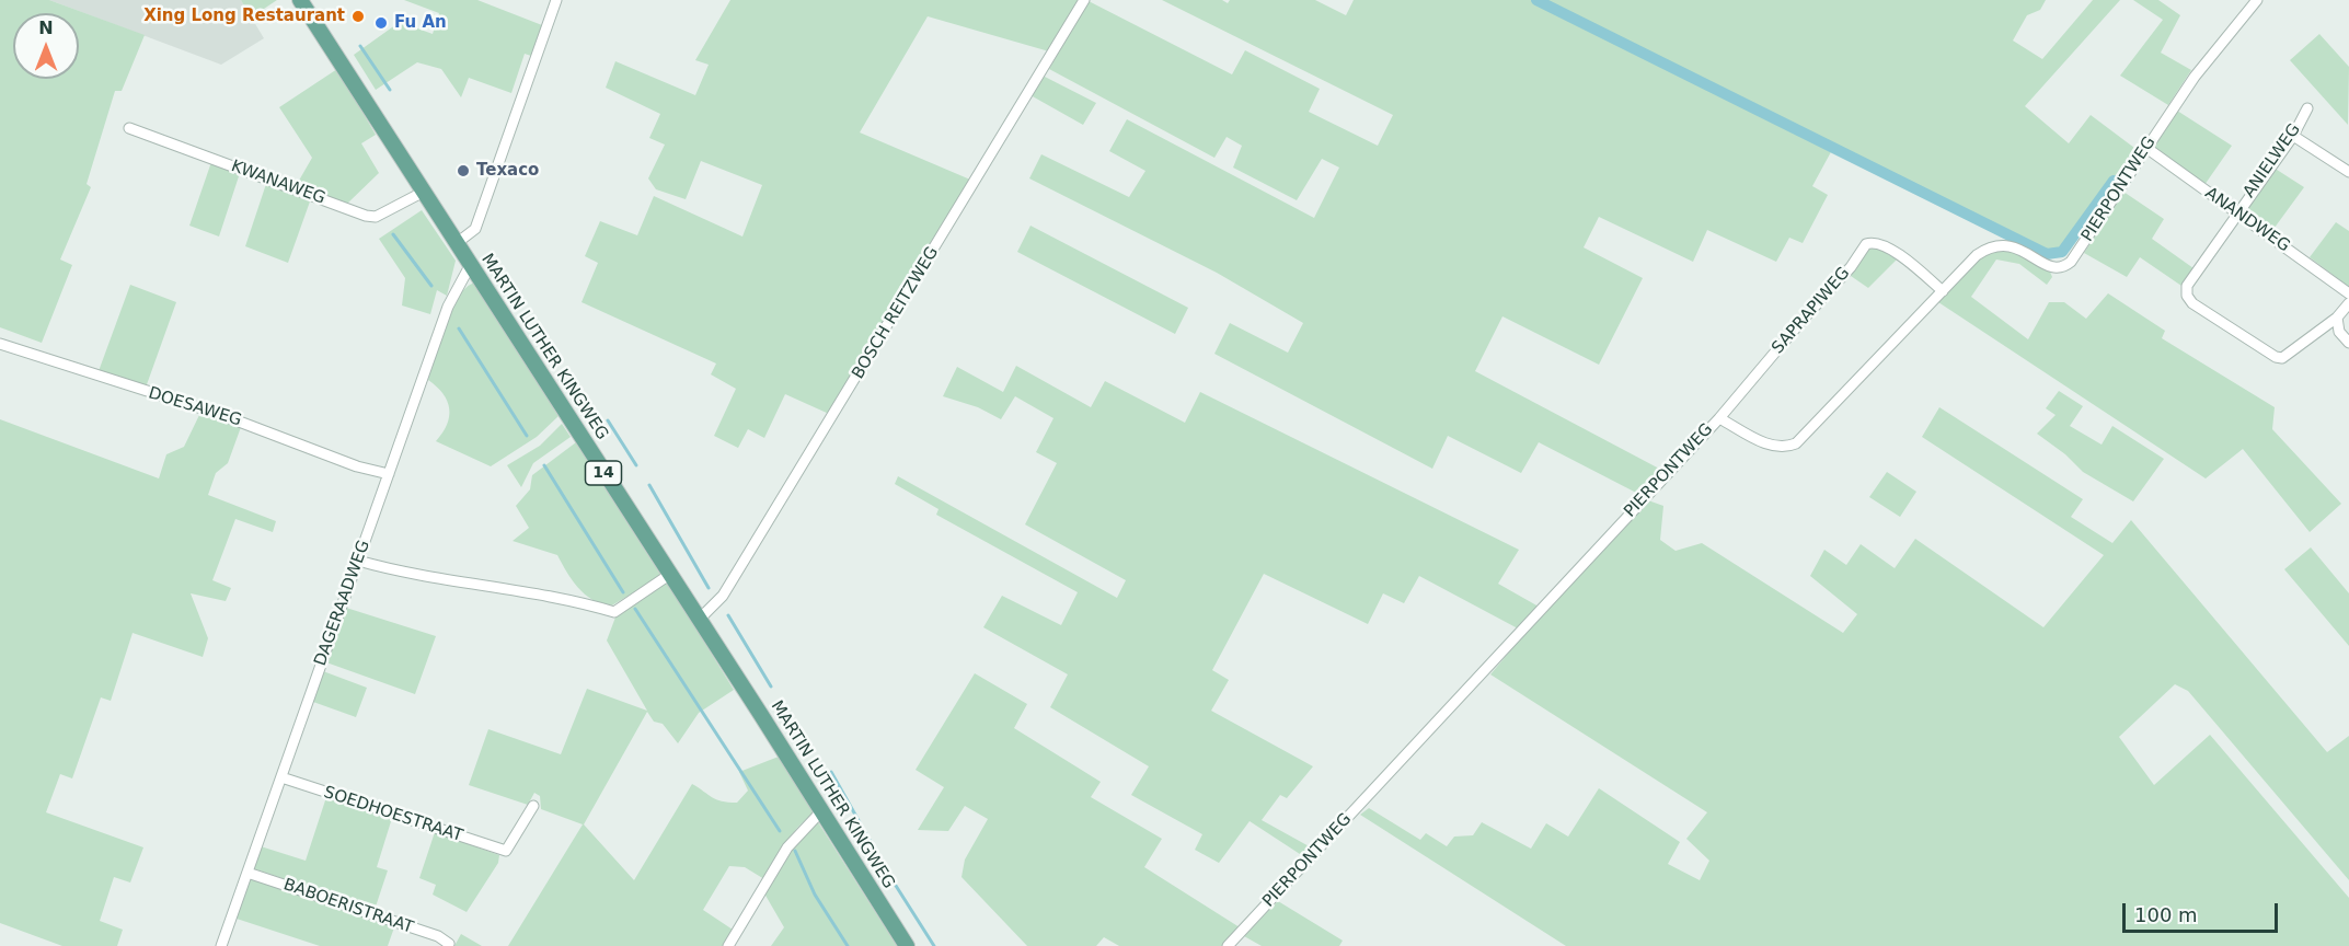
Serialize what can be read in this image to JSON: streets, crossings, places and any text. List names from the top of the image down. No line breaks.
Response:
{"streets":{"main road":["MARTIN LUTHER KINGWEG","14"],"street":["ANIELWEG","KWANAWEG","PIERPONTWEG","ANANDWEG","SAPRAPIWEG","BOSCH REITZWEG","DOESAWEG","DAGERAADWEG","SOEDHOESTRAAT","BABOERISTRAAT"]},"crossings":[["ANIELWEG","ANANDWEG"],["KWANAWEG","MARTIN LUTHER KINGWEG"],["PIERPONTWEG","ANANDWEG"],["PIERPONTWEG","SAPRAPIWEG"],["BOSCH REITZWEG","MARTIN LUTHER KINGWEG"],["MARTIN LUTHER KINGWEG","DAGERAADWEG"],["DOESAWEG","DAGERAADWEG"],["DAGERAADWEG","SOEDHOESTRAAT"],["DAGERAADWEG","BABOERISTRAAT"]],"places":["Xing Long Restaurant","Fu An","Texaco"],"scale_bar":"100 m","north":"top"}
